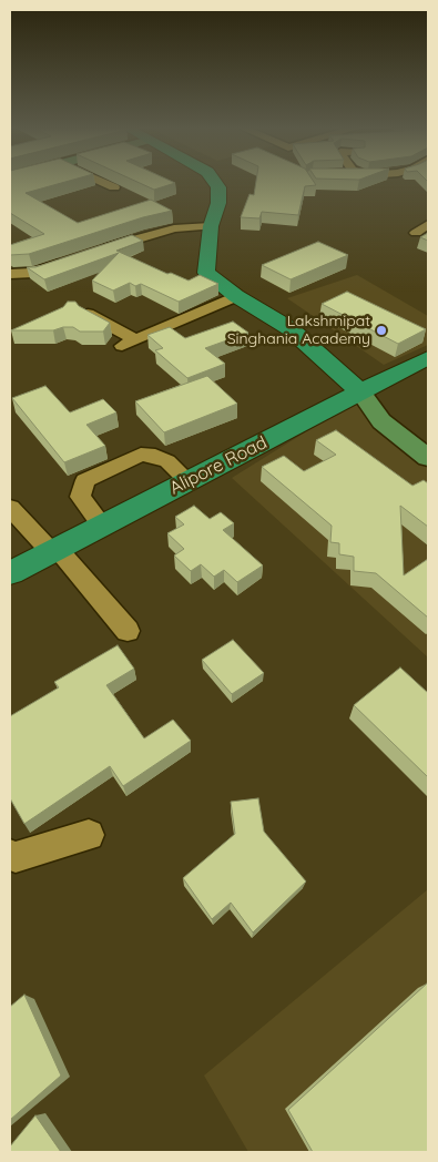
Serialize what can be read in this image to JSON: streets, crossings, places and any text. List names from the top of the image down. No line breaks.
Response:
{"streets":{"highway":["Alipore Road"]},"places":["Lakshmipat Singhania Academy"]}
